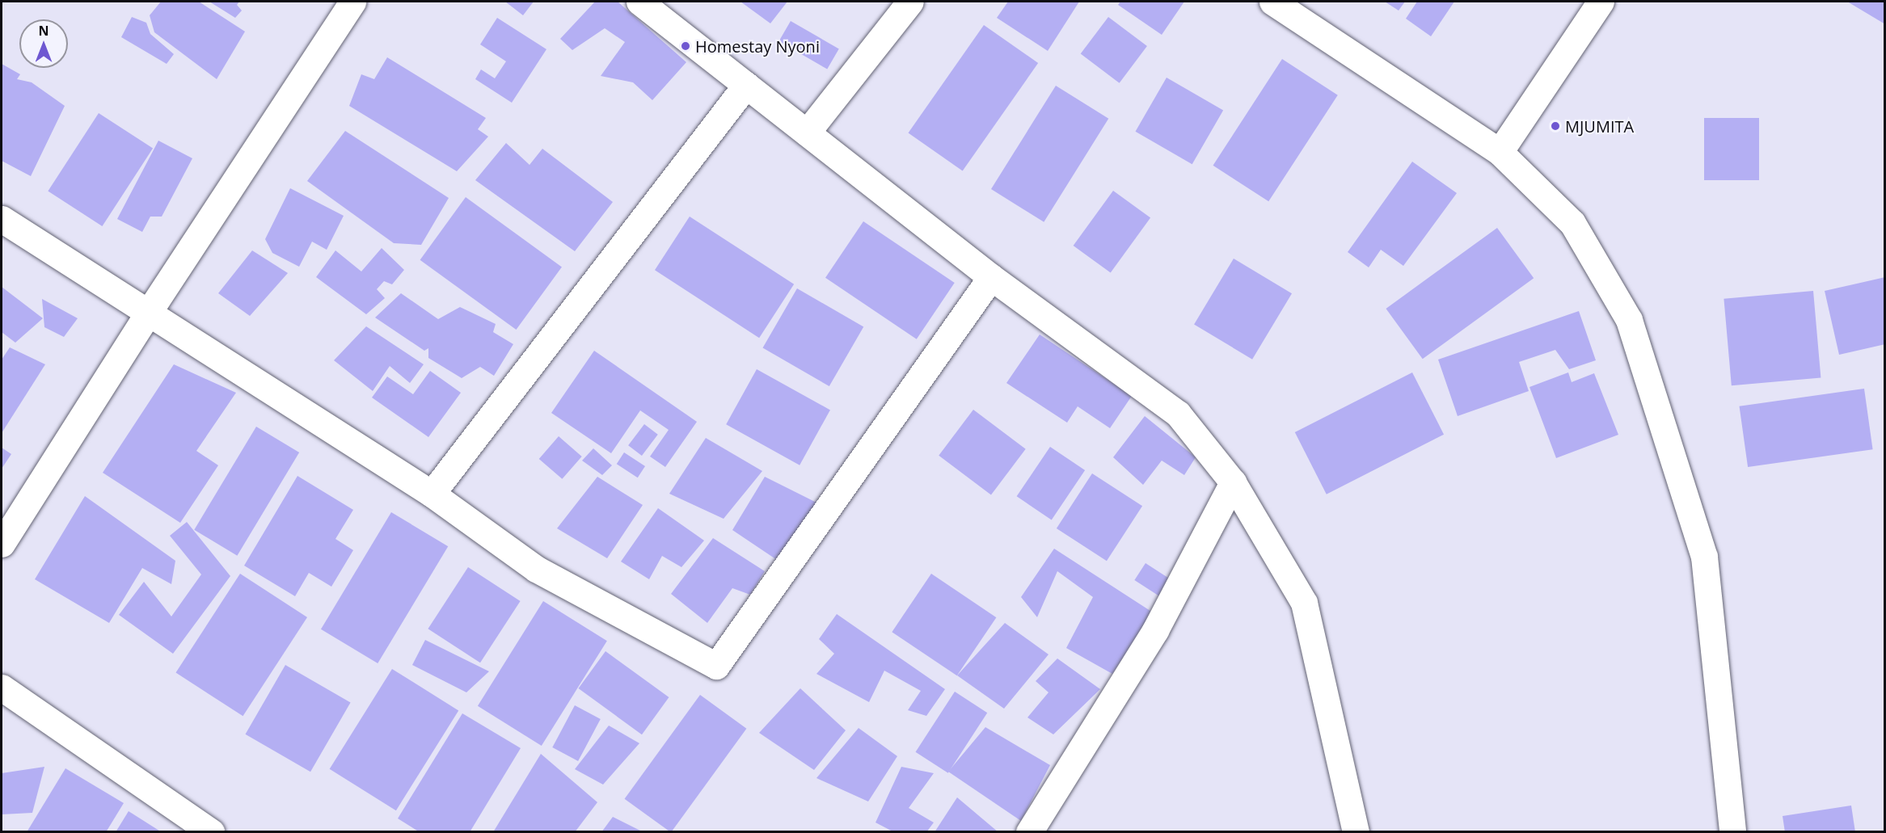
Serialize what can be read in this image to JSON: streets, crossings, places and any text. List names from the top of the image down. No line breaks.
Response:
{"places":["Homestay Nyoni","MJUMITA"],"north":"top"}
